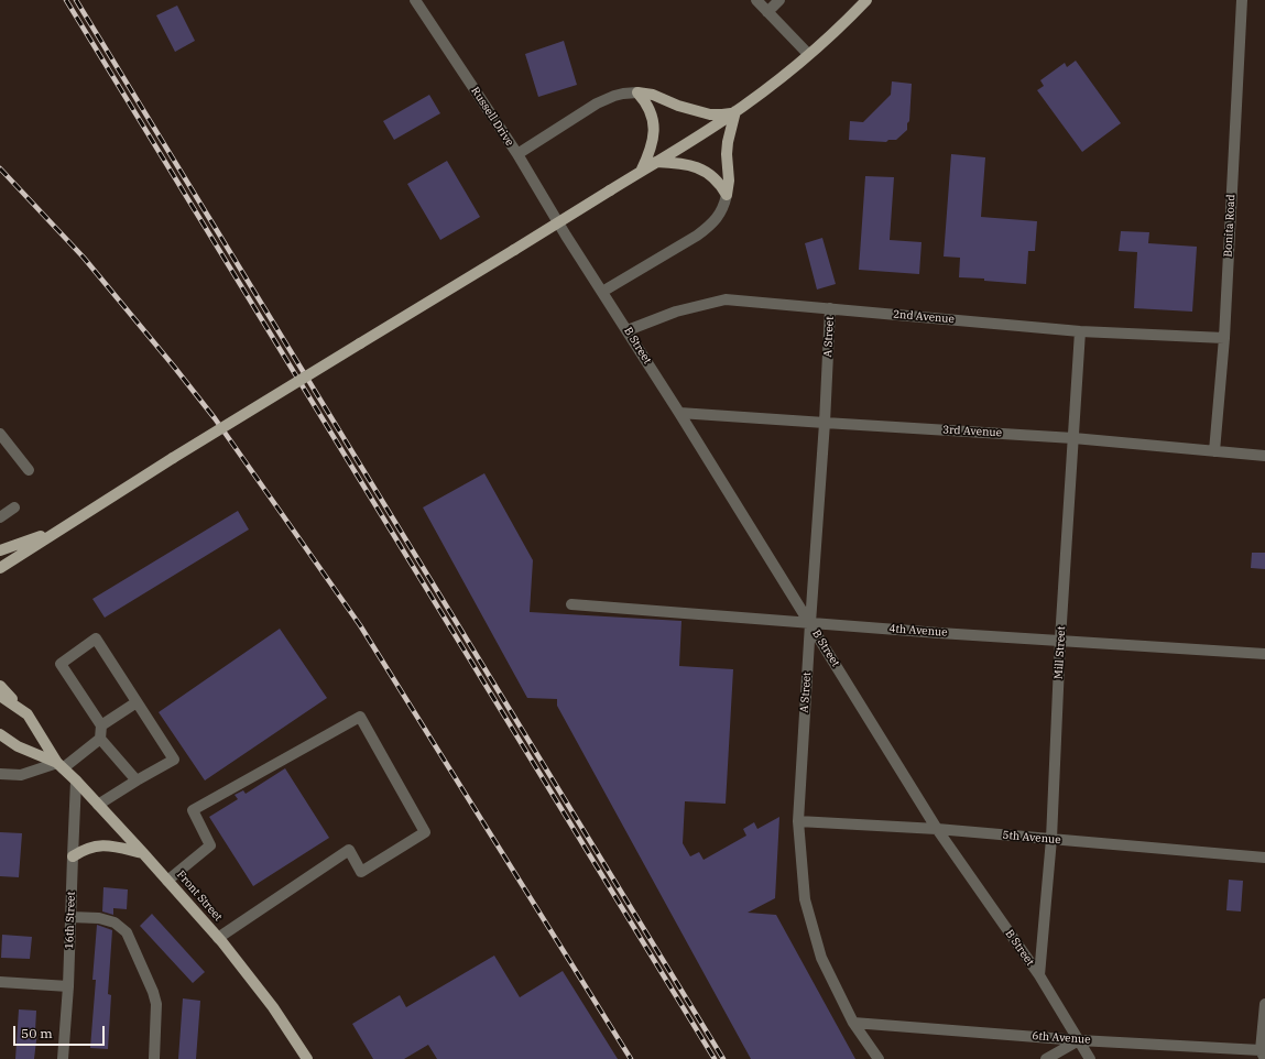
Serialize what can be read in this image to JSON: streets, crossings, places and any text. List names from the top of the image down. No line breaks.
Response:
{"streets":{"main road":["Front Street"],"street":["Russell Drive","Bonita Road","2nd Avenue","A Street","B Street","3rd Avenue","4th Avenue","Mill Street","5th Avenue","16th Street","6th Avenue"]},"crossings":[["Russell Drive","B Street"],["Bonita Road","2nd Avenue"],["Bonita Road","3rd Avenue"],["2nd Avenue","A Street"],["2nd Avenue","B Street"],["2nd Avenue","Mill Street"],["A Street","B Street"],["A Street","3rd Avenue"],["A Street","4th Avenue"],["A Street","5th Avenue"],["A Street","6th Avenue"],["B Street","3rd Avenue"],["B Street","4th Avenue"],["B Street","Mill Street"],["B Street","5th Avenue"],["B Street","6th Avenue"],["3rd Avenue","Mill Street"],["4th Avenue","Mill Street"],["Mill Street","5th Avenue"],["Front Street","16th Street"]],"scale_bar":"50 m"}
